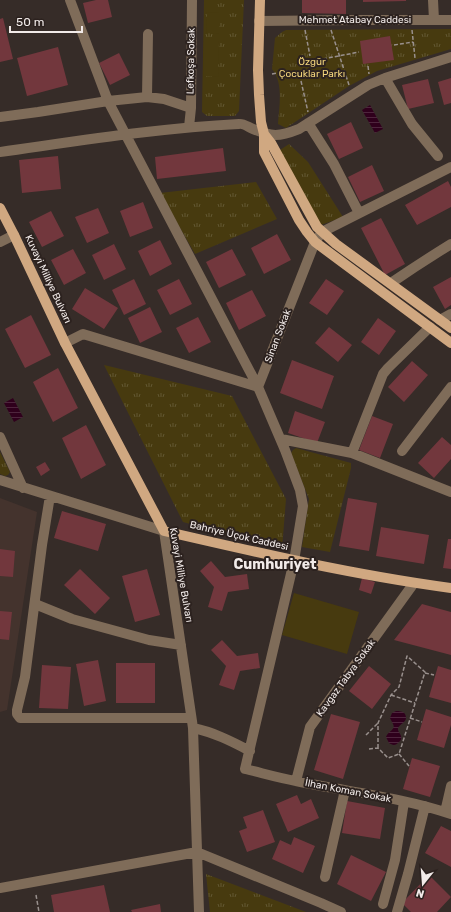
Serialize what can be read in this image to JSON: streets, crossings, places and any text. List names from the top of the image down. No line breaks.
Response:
{"streets":{"main road":["Kuvayi Milliye Bulvarı","Bahriye Üçok Caddesi"],"street":["Mehmet Atabay Caddesi","Lefkoşa Sokak","Sinan Sokak","Kavgaz Tabya Sokak","İlhan Koman Sokak"]},"crossings":[["Kuvayi Milliye Bulvarı","Bahriye Üçok Caddesi"],["Bahriye Üçok Caddesi","Kavgaz Tabya Sokak"],["Kavgaz Tabya Sokak","İlhan Koman Sokak"]],"districts":["Cumhuriyet"],"parks":["Özgür Çocuklar Parkı"],"scale_bar":"50 m","north":"bottom"}
